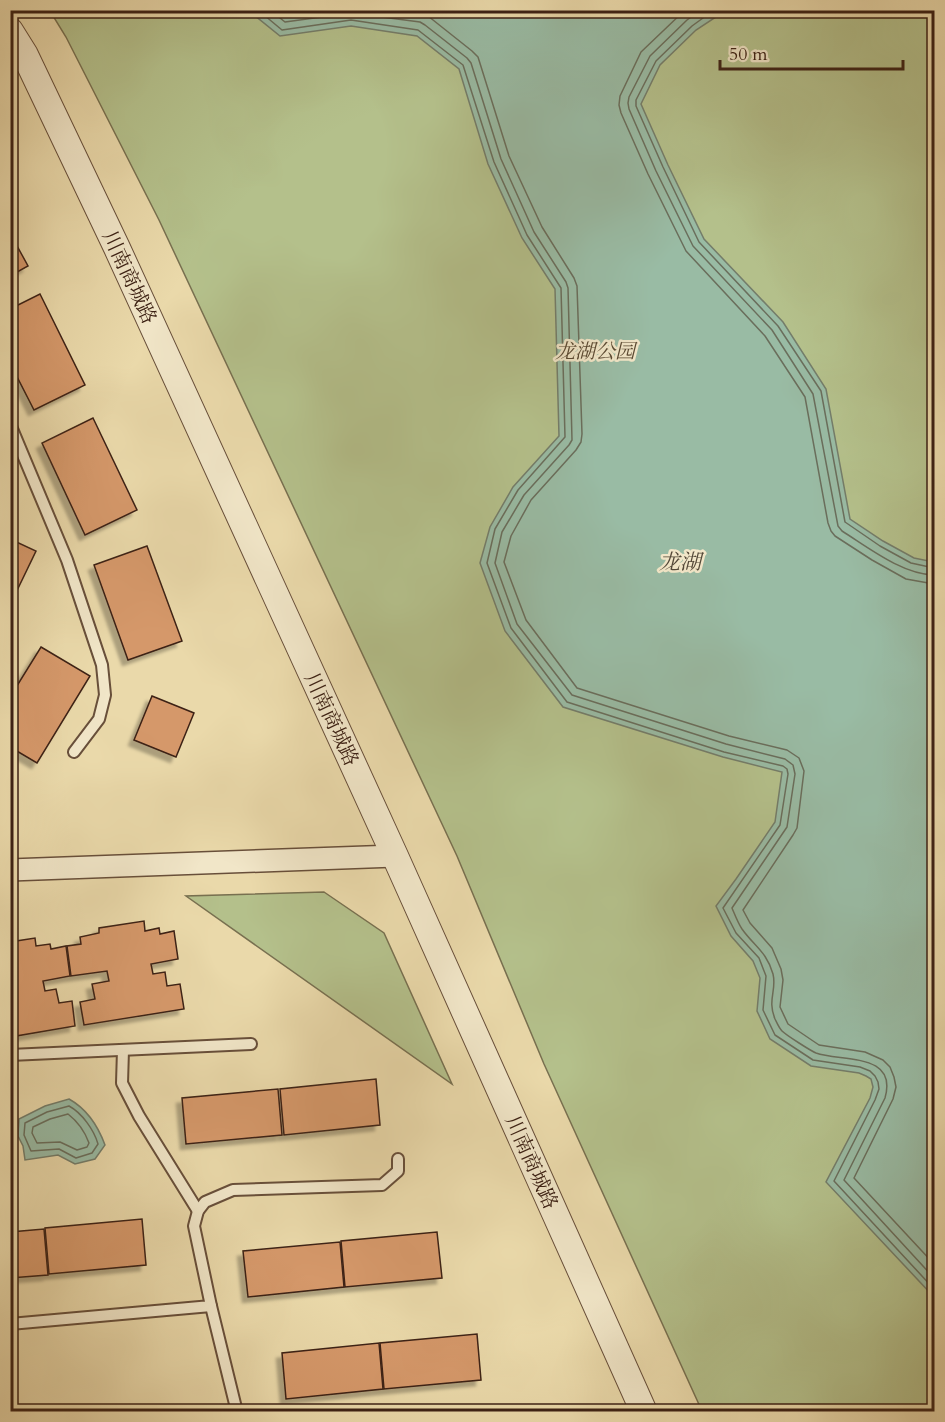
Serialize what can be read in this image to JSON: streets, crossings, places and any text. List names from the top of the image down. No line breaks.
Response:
{"streets":{"street":["川南商城路"]},"water":["龙湖"],"parks":["龙湖公园"],"scale_bar":"50 m"}
